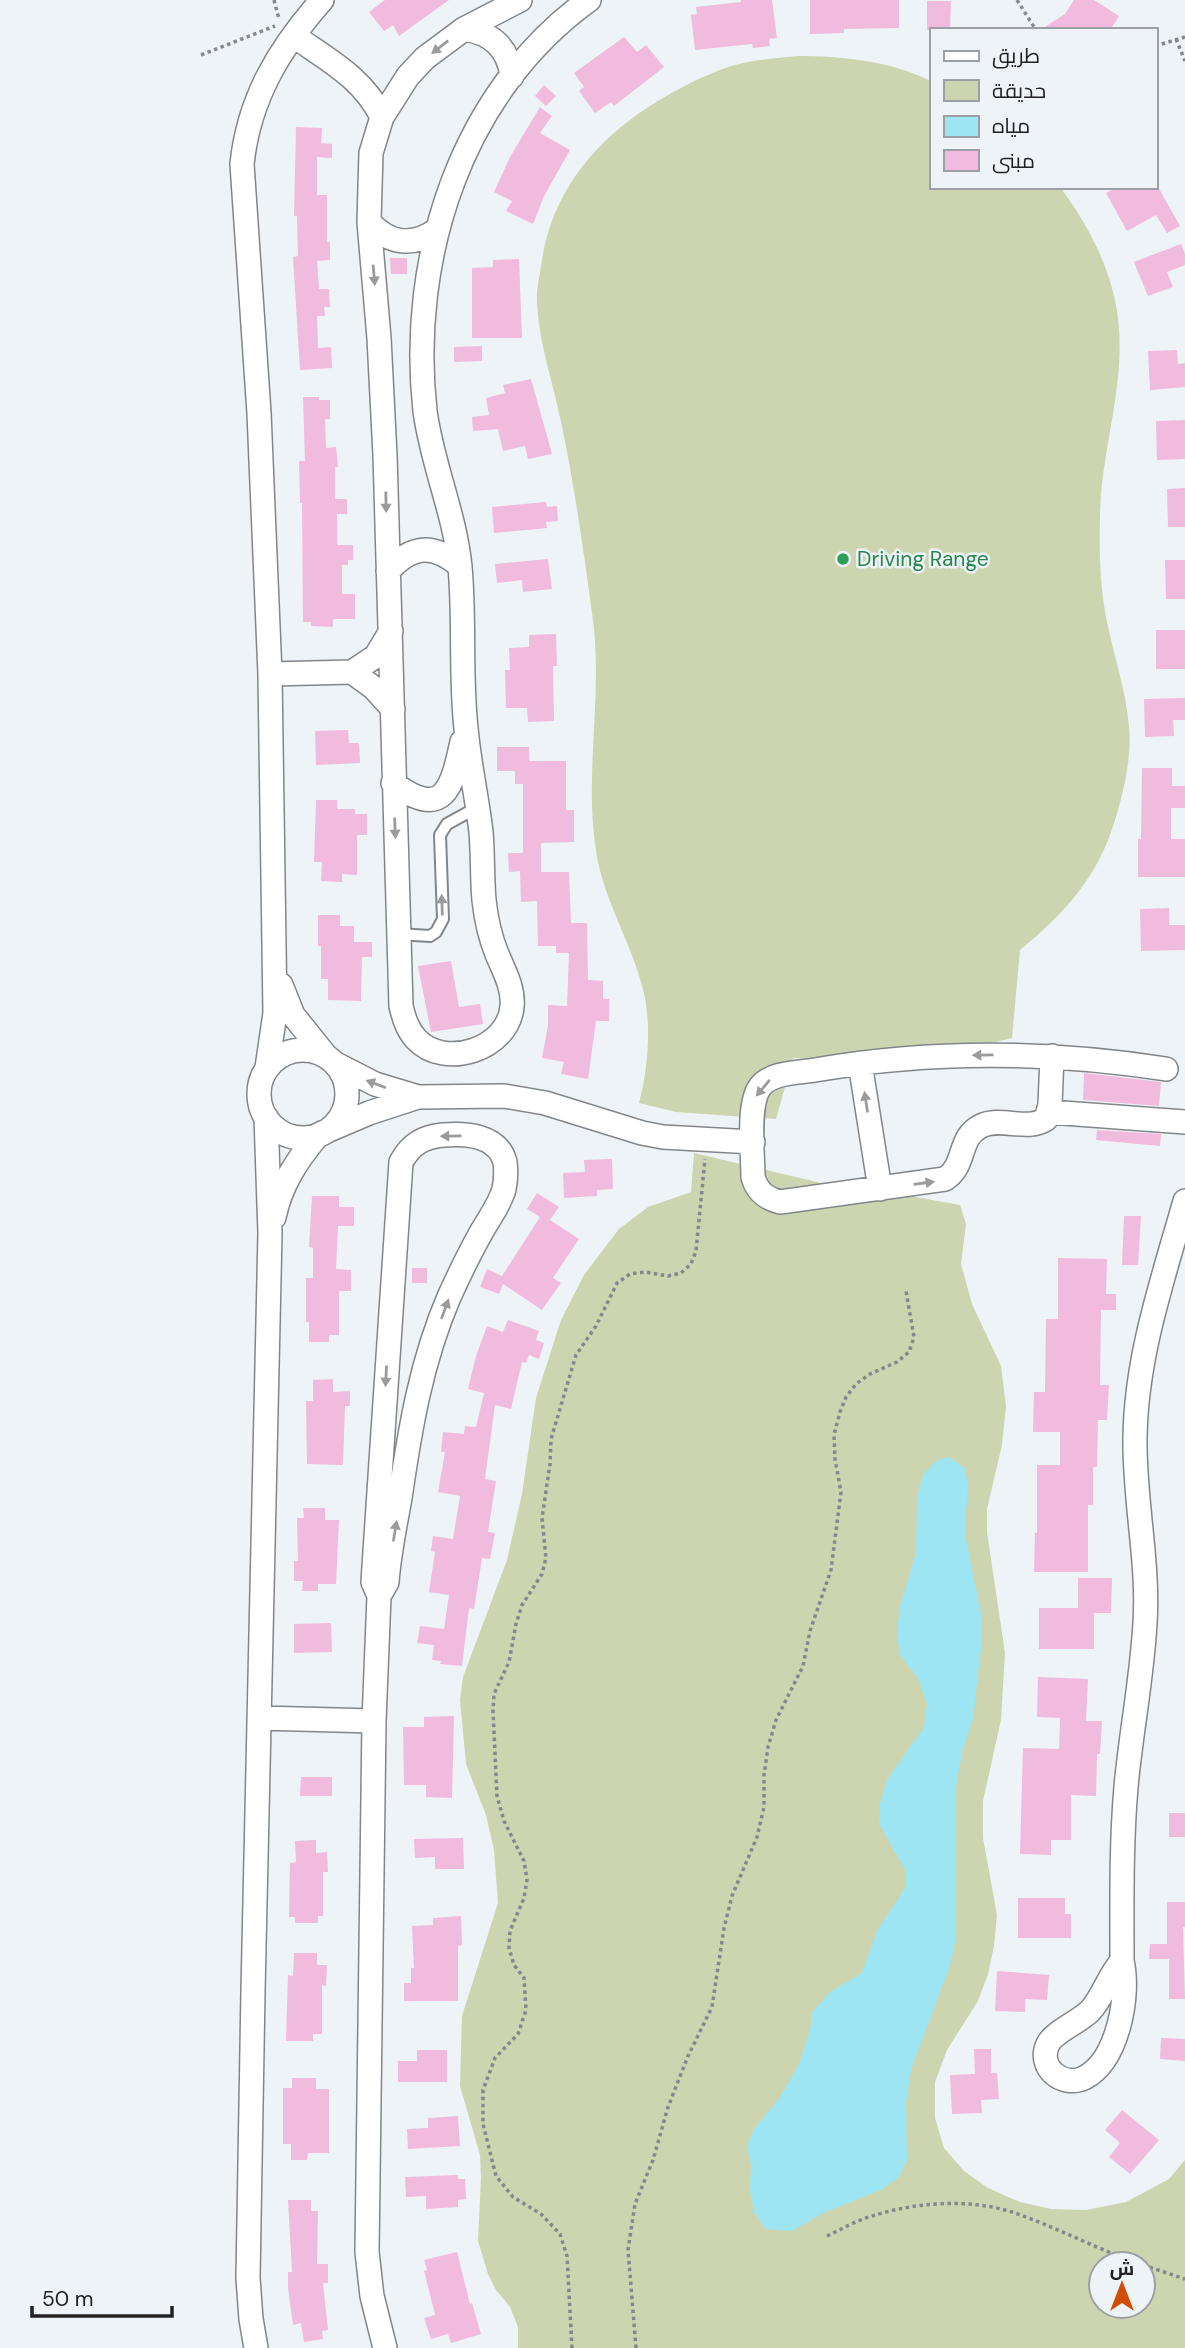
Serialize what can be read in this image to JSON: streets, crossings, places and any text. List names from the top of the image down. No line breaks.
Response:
{"places":["Driving Range"],"legend":["طريق","حديقة","مياه","مبنى"],"scale_bar":"50 m","north":"top"}
